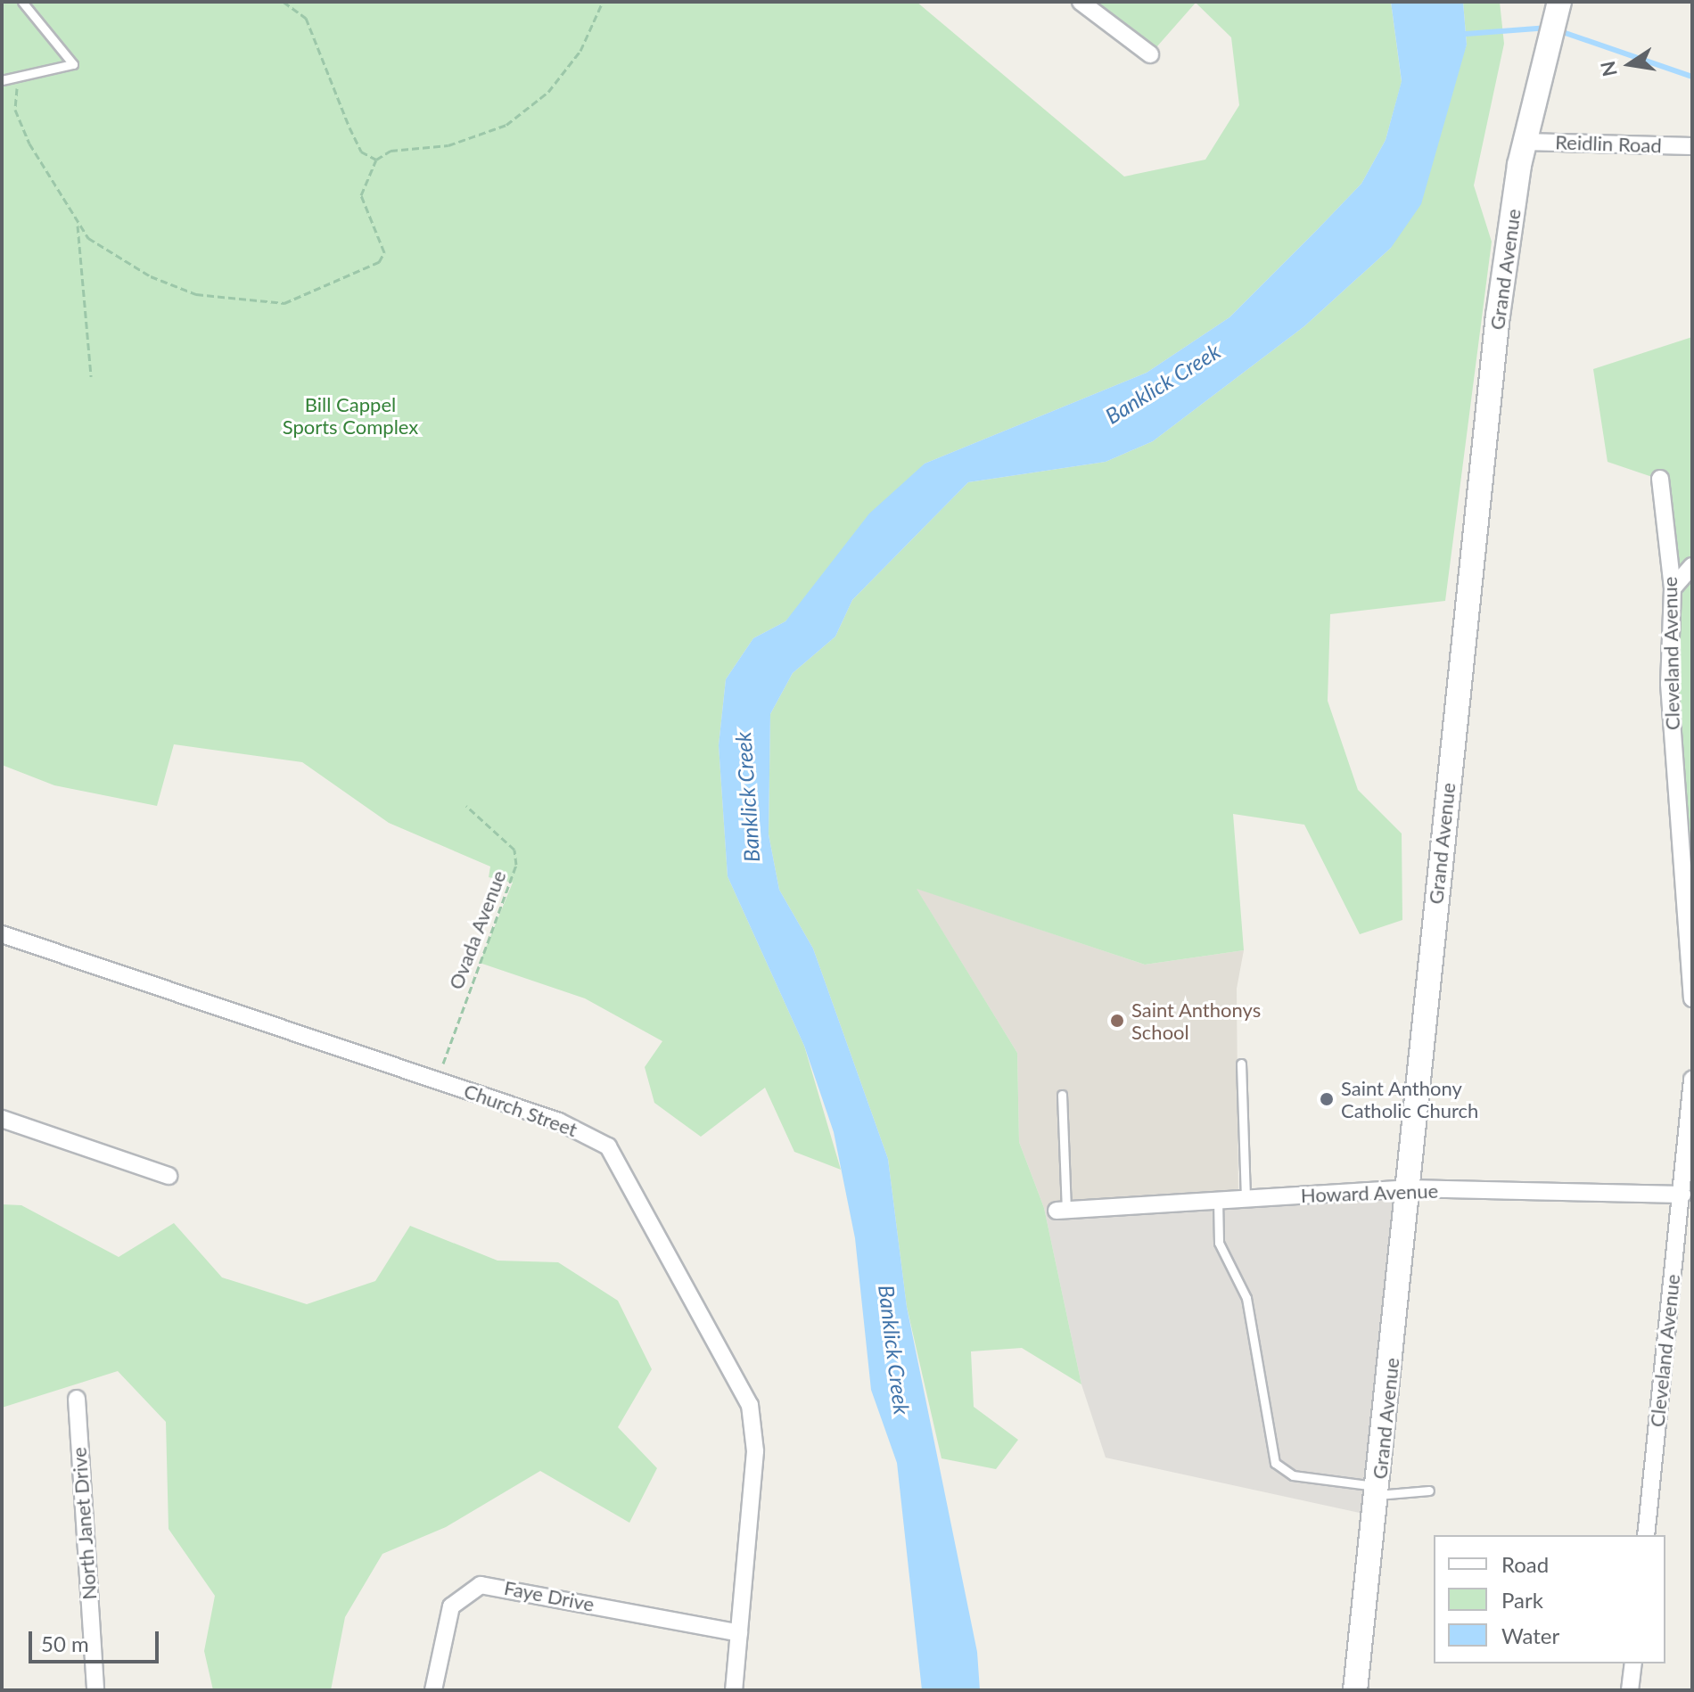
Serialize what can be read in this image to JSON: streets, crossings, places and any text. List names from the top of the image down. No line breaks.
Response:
{"streets":{"street":["Reidlin Road","Grand Avenue","Cleveland Avenue","Church Street","Howard Avenue","North Janet Drive","Faye Drive"],"path":["Ovada Avenue"]},"crossings":[["Reidlin Road","Grand Avenue"],["Grand Avenue","Howard Avenue"],["Cleveland Avenue","Howard Avenue"],["Ovada Avenue","Church Street"],["Church Street","Faye Drive"]],"water":["Banklick Creek"],"parks":["Bill Cappel Sports Complex"],"places":["Saint Anthonys School","Saint Anthony Catholic Church"],"legend":["Road","Park","Water"],"scale_bar":"50 m","north":"left"}
